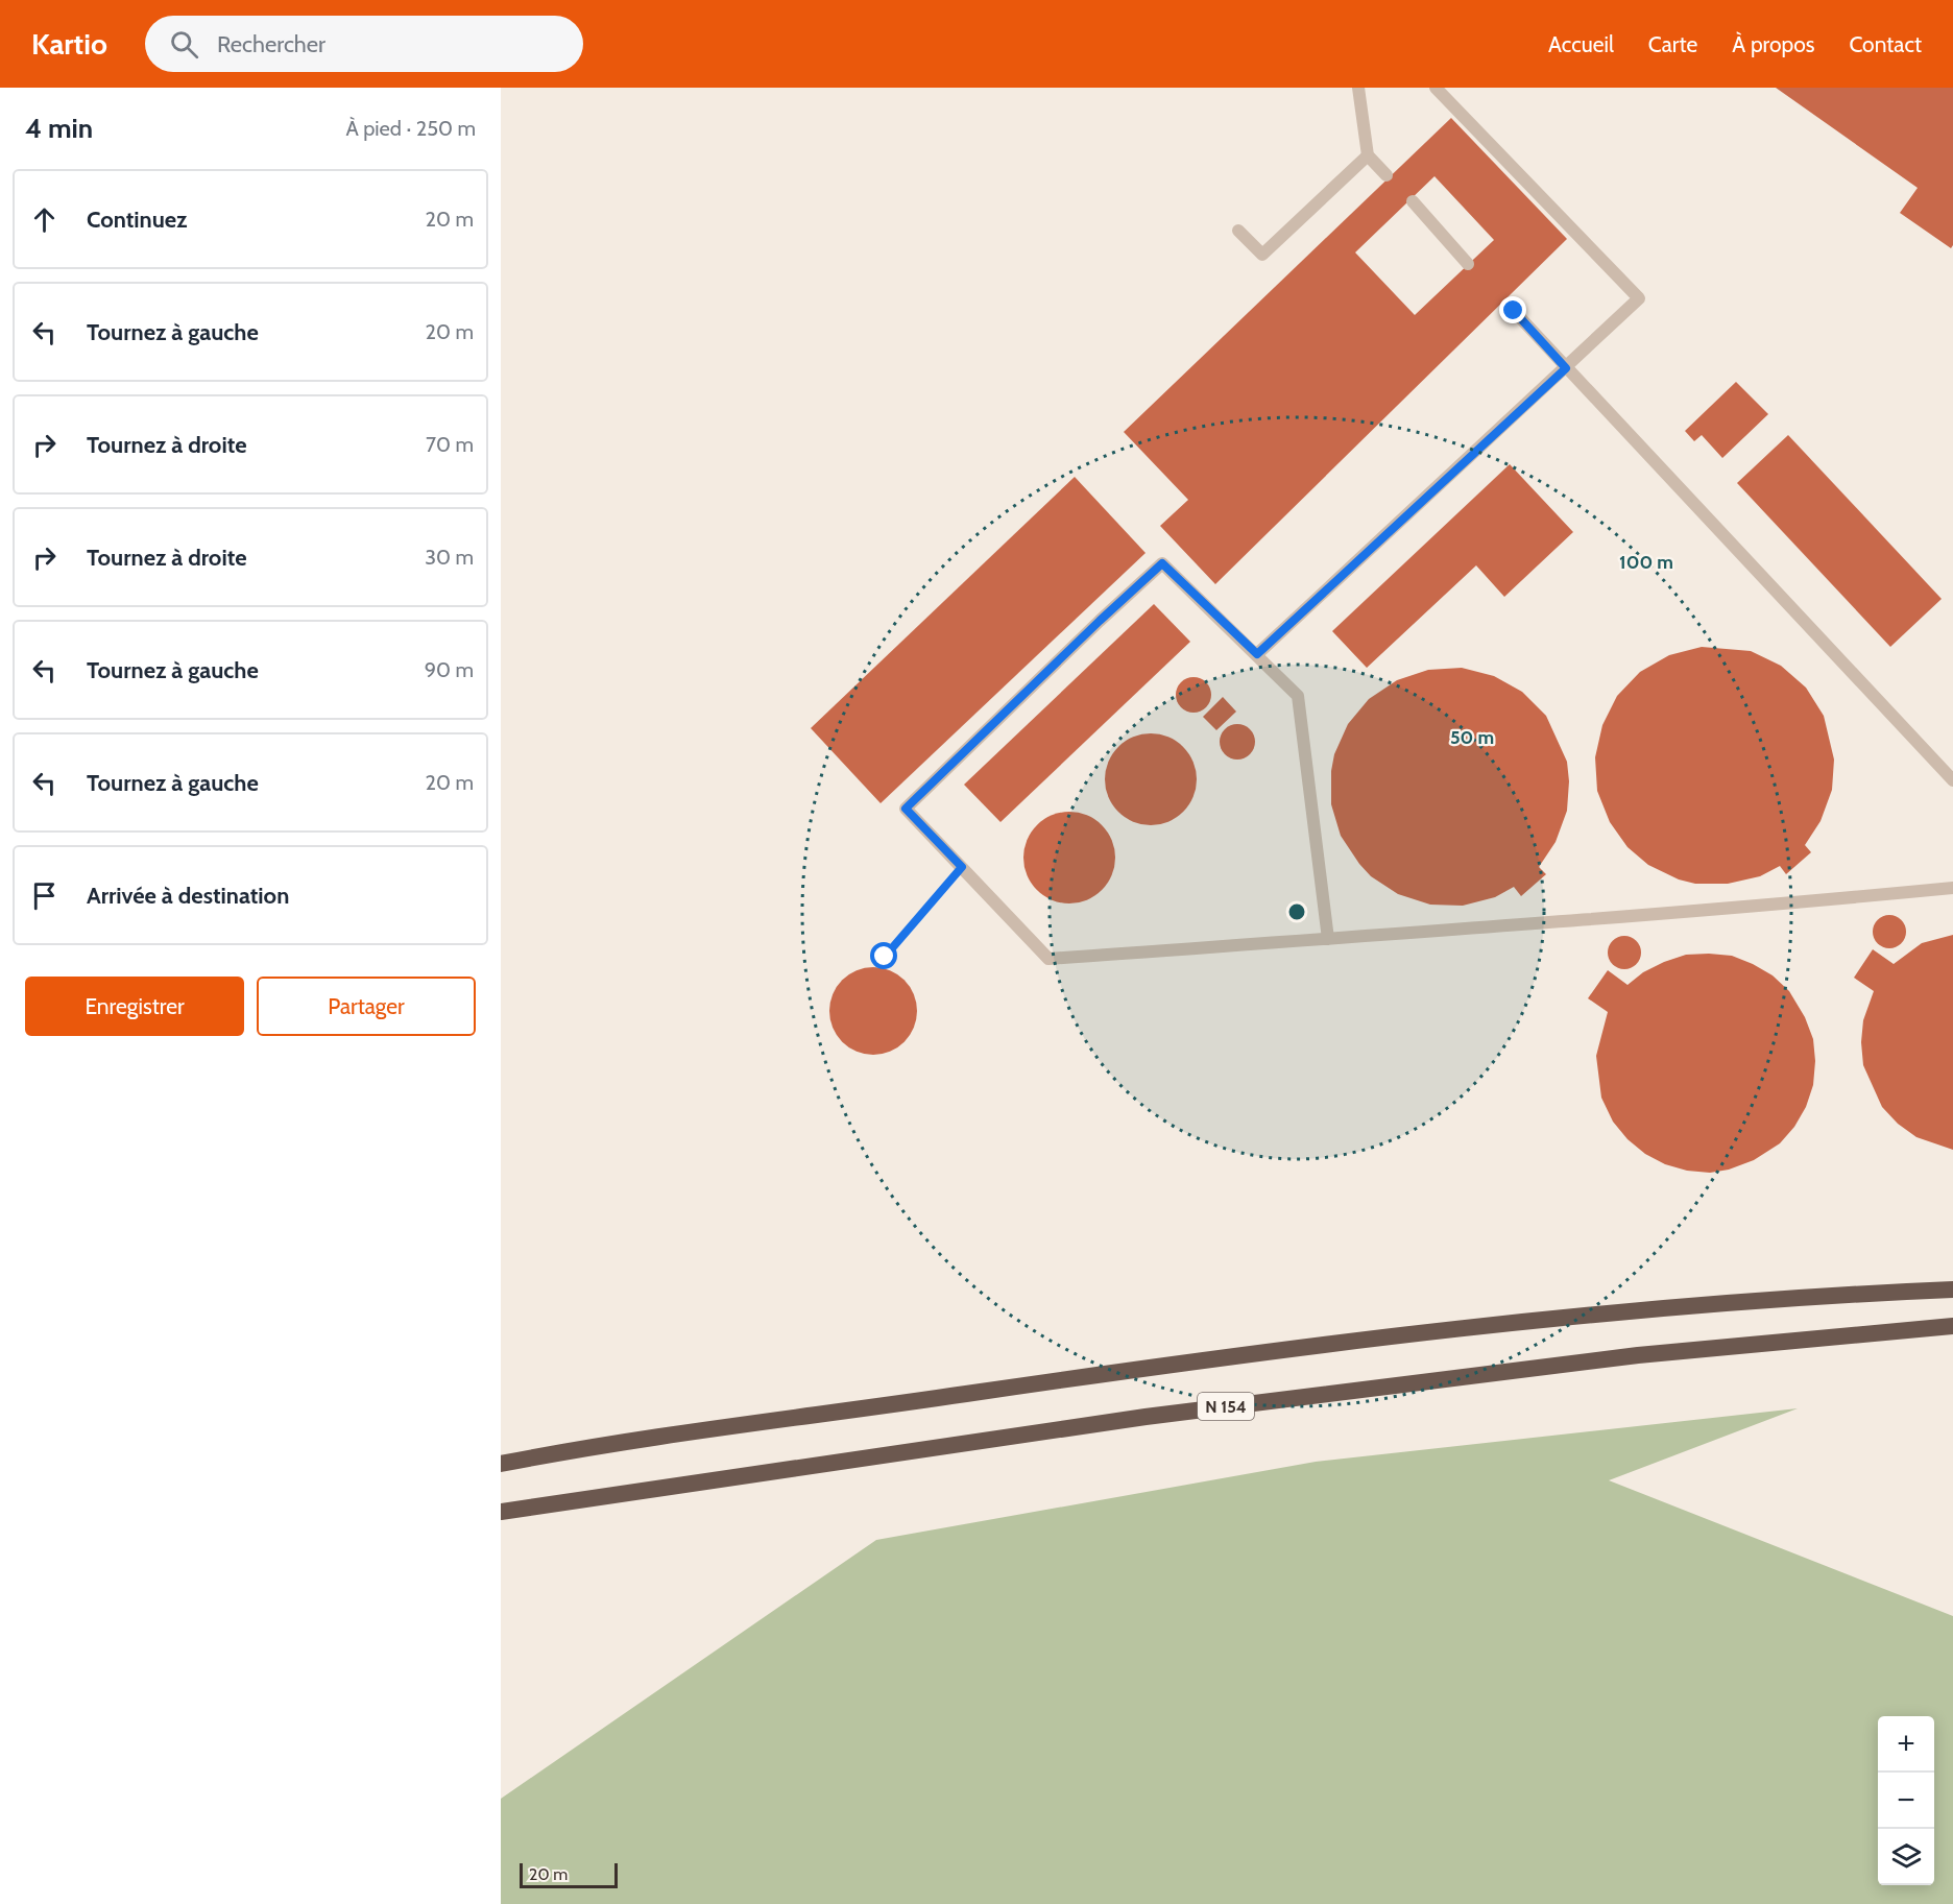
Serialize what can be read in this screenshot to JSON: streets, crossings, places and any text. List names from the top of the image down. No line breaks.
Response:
{"streets":{"highway":["N 154"]},"scale_bar":"20 m","page":{"header":"Kartio","search":"Rechercher","nav":["Accueil","Carte","À propos","Contact"],"heading":["4 min","À pied · 250 m"],"list":[["Continuez","20 m"],["Tournez à gauche","20 m"],["Tournez à droite","70 m"],["Tournez à droite","30 m"],["Tournez à gauche","90 m"],["Tournez à gauche","20 m"],"Arrivée à destination"],"buttons":["Enregistrer","Partager"],"map_buttons":["+","−"],"scale":"20 m"},"rings":["100 m","50 m"]}
